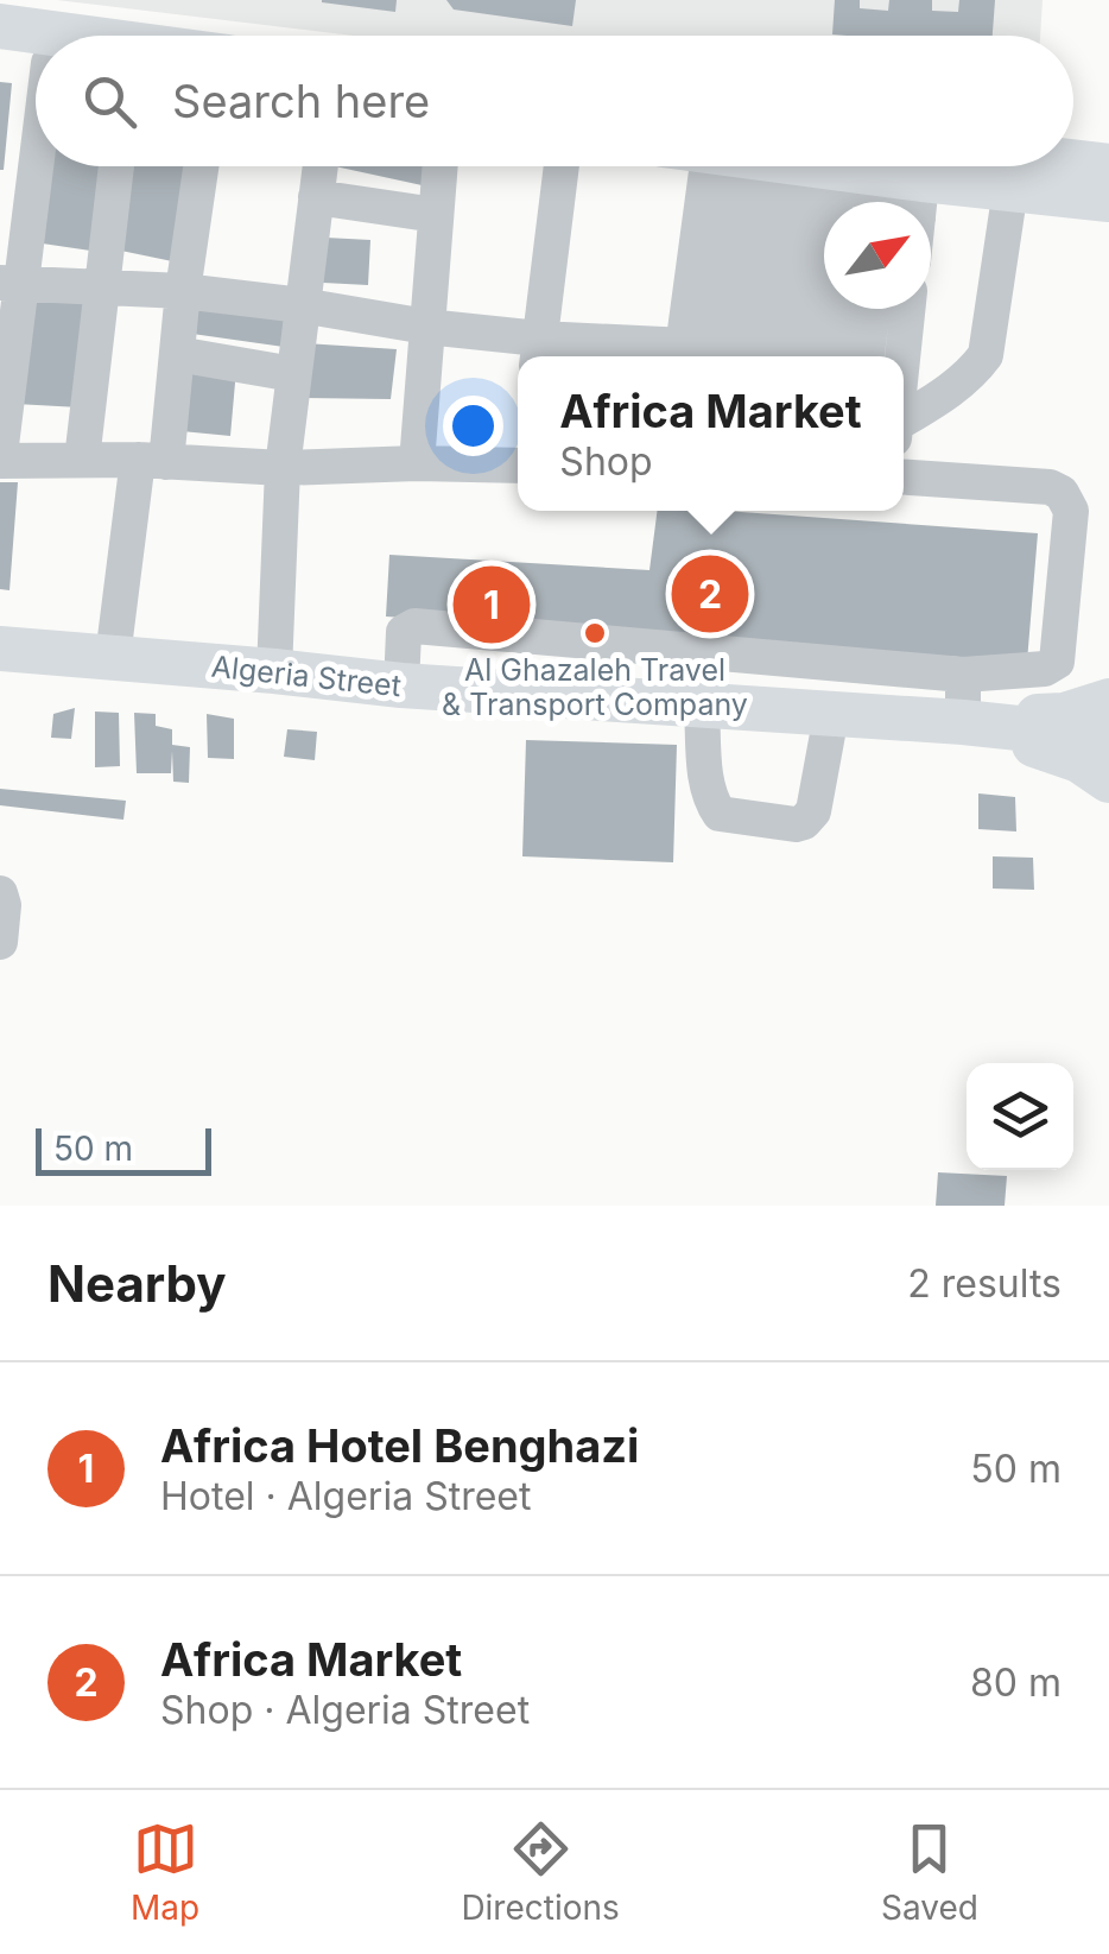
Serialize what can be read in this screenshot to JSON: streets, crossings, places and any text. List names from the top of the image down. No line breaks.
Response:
{"streets":{"main road":["Algeria Street"]},"places":["Al Ghazaleh Travel & Transport Company"],"scale_bar":"50 m","north":"top right","page":{"search":"Search here","popup":["Africa Market","Shop"],"pins":["2","1"],"scale":"50 m","heading":["Nearby","2 results"],"list":[{"mark":"1","name":"Africa Hotel Benghazi","note":"Hotel · Algeria Street","value":"50 m"},{"mark":"2","name":"Africa Market","note":"Shop · Algeria Street","value":"80 m"}],"nav":["Map","Directions","Saved"]}}
